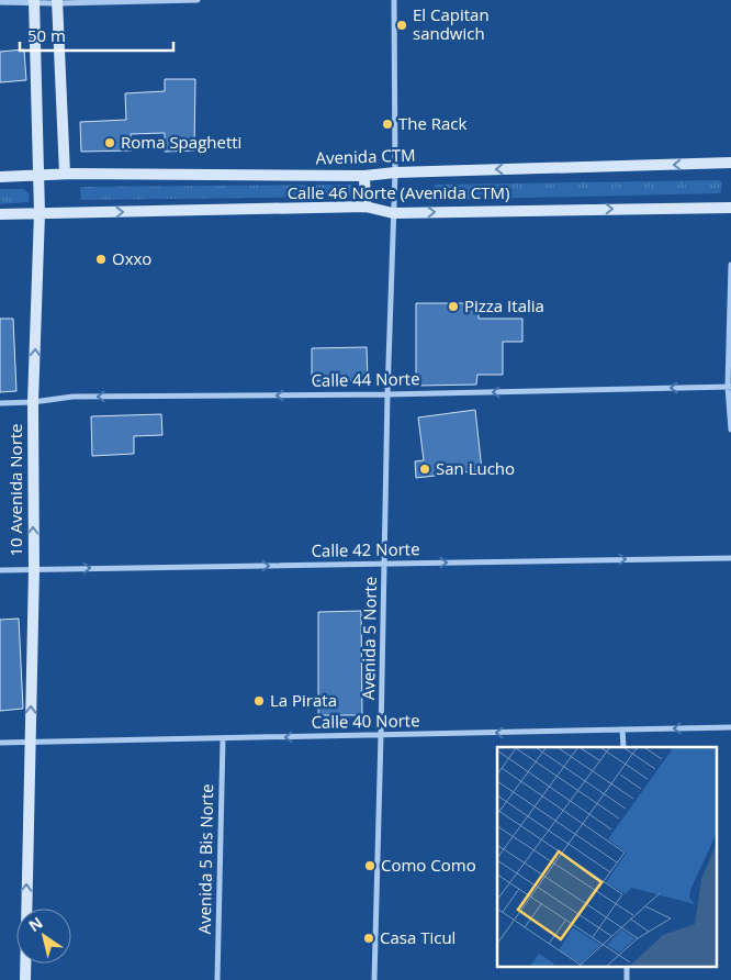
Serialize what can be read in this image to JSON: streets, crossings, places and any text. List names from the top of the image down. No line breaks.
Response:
{"streets":{"main road":["Avenida CTM","Calle 46 Norte (Avenida CTM)","10 Avenida Norte"],"street":["Calle 44 Norte","Calle 42 Norte","Avenida 5 Norte","Calle 40 Norte","Avenida 5 Bis Norte"]},"crossings":[["Avenida CTM","10 Avenida Norte"],["Avenida CTM","Avenida 5 Norte"],["Calle 46 Norte (Avenida CTM)","10 Avenida Norte"],["Calle 46 Norte (Avenida CTM)","Avenida 5 Norte"],["Calle 44 Norte","10 Avenida Norte"],["Calle 44 Norte","Avenida 5 Norte"],["10 Avenida Norte","Calle 42 Norte"],["10 Avenida Norte","Calle 40 Norte"],["Calle 42 Norte","Avenida 5 Norte"],["Avenida 5 Norte","Calle 40 Norte"],["Calle 40 Norte","Avenida 5 Bis Norte"]],"one_way":["Avenida CTM","Calle 46 Norte (Avenida CTM)","Calle 44 Norte","10 Avenida Norte","Calle 42 Norte","Calle 40 Norte"],"places":["El Capitan sandwich","The Rack","Roma Spaghetti","Oxxo","Pizza Italia","San Lucho","La Pirata","Como Como","Casa Ticul"],"scale_bar":"50 m","north":"top left"}
